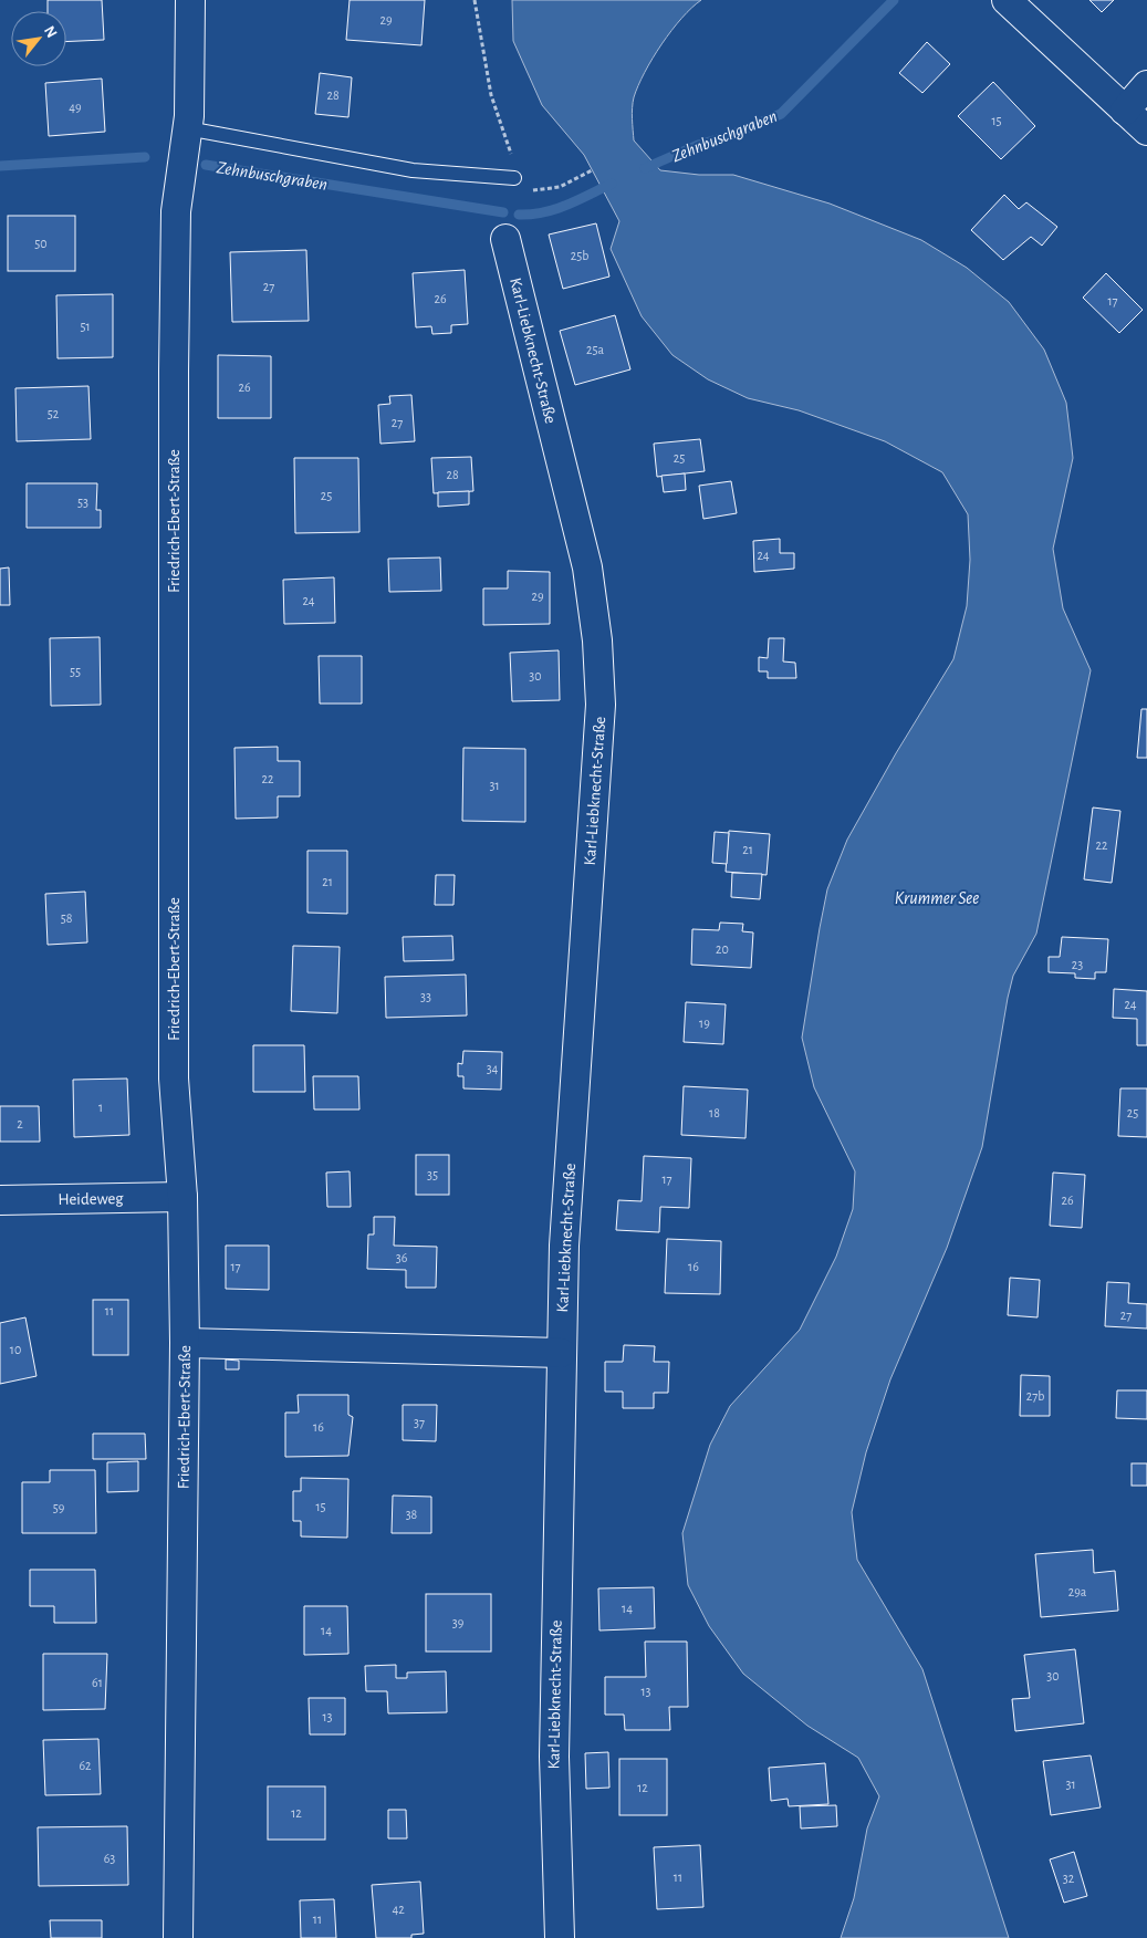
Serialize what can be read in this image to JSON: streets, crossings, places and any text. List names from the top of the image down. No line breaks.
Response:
{"streets":{"street":["Karl-Liebknecht-Straße","Friedrich-Ebert-Straße","Heideweg"]},"crossings":[["Friedrich-Ebert-Straße","Heideweg"]],"water":["Zehnbuschgraben","Krummer See"],"house_numbers":["29","28","49","15","50","25b","27","26","17","51","25a","26","52","27","25","28","25","53","24","29","24","55","30","22","31","22","21","21","58","20","23","33","24","19","34","1","18","25","2","35","17","26","36","17","16","11","27","10","27b","37","16","15","59","38","29a","14","39","14","30","61","13","13","62","31","12","12","63","11","32","42","11"],"north":"top right"}
